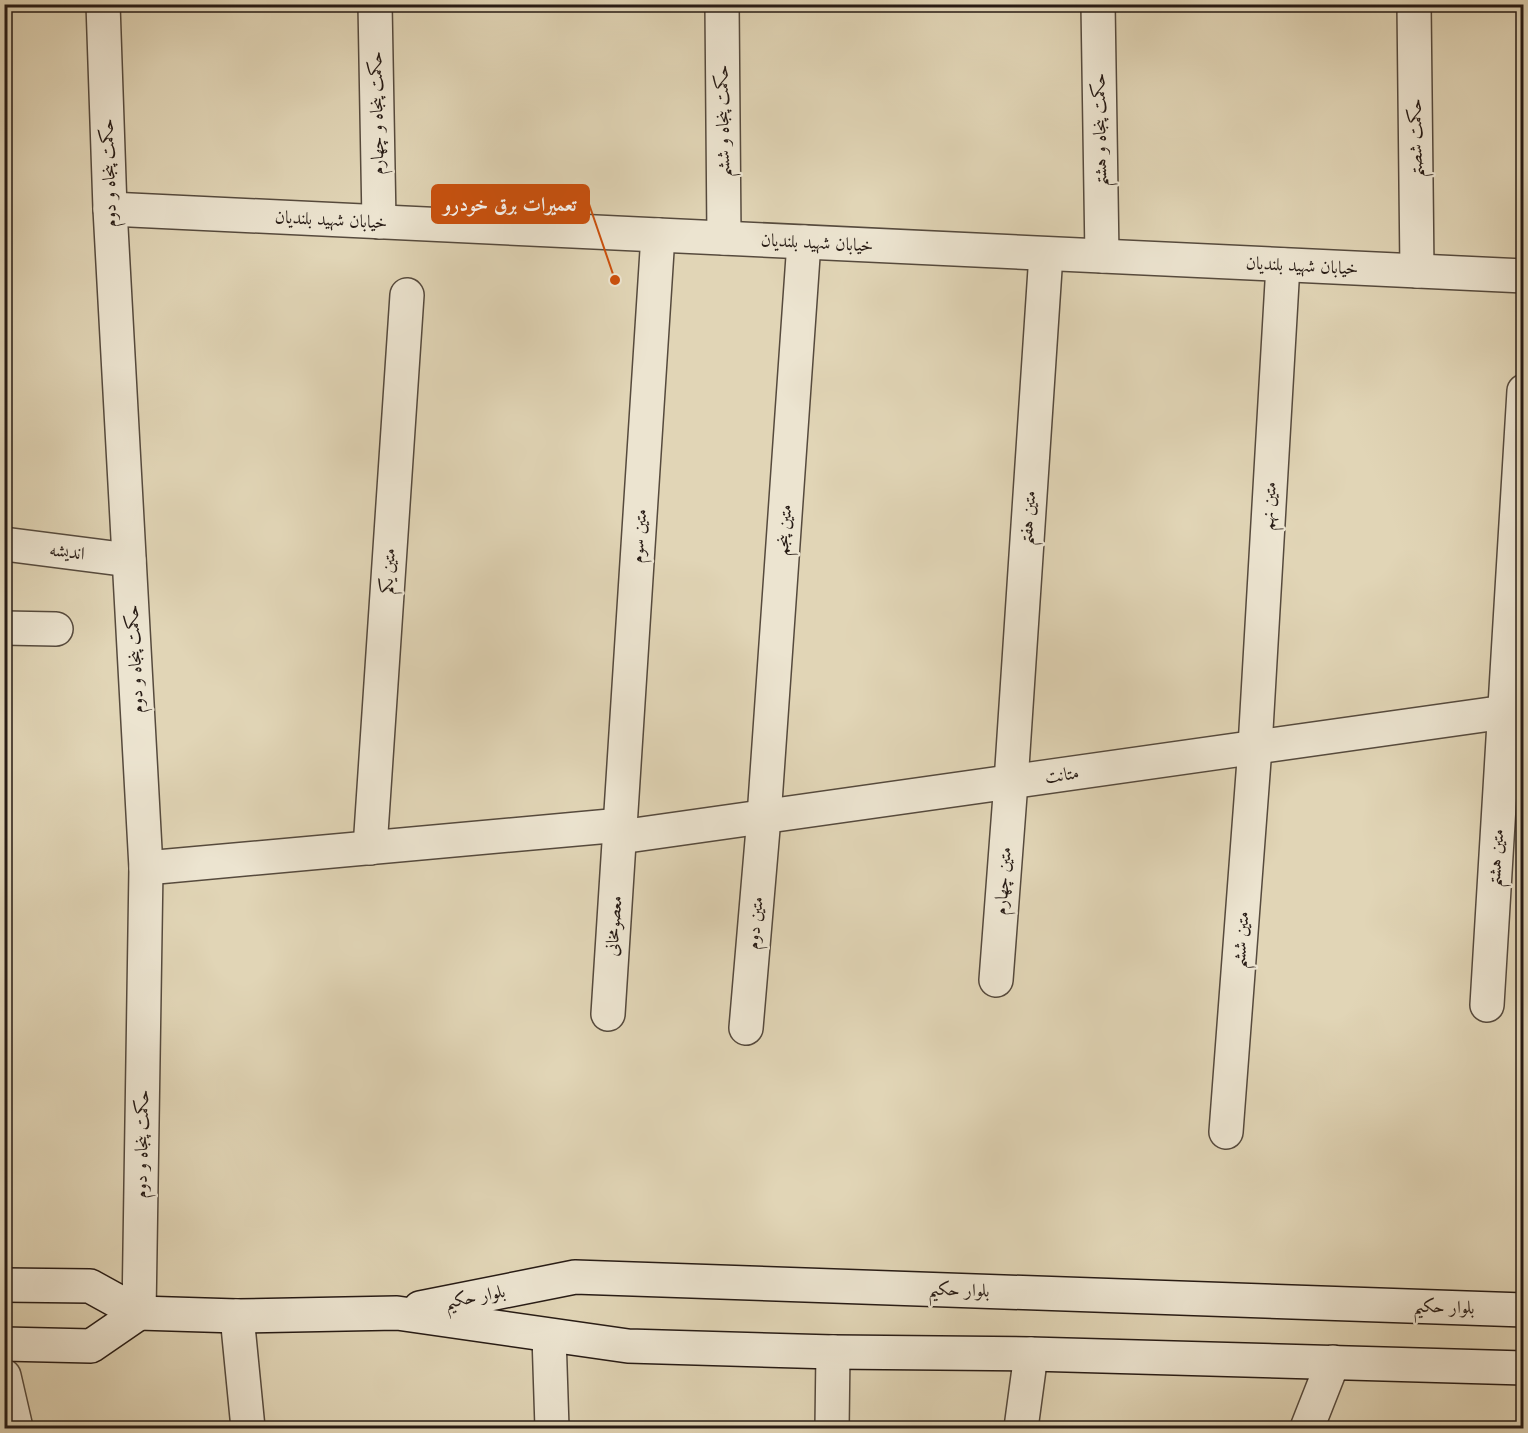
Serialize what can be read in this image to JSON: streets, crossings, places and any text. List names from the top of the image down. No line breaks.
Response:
{"streets":{"street":["حکمت پنجاه و چهارم","حکمت پنجاه و ششم","حکمت پنجاه و هشتم","حکمت شصتم","حکمت پنجاه و دوم","خیابان شهید بلندیان","متین نهم","متین هفتم","متین پنجم","متین سوم","اندیشه","متین یکم","متانت","متین هشتم","متین چهارم","متین دوم","معصومخانی","متین ششم","بلوار حکیم"]},"crossings":[["حکمت پنجاه و چهارم","خیابان شهید بلندیان"],["حکمت پنجاه و ششم","خیابان شهید بلندیان"],["حکمت پنجاه و هشتم","خیابان شهید بلندیان"],["حکمت شصتم","خیابان شهید بلندیان"],["حکمت پنجاه و دوم","خیابان شهید بلندیان"],["حکمت پنجاه و دوم","اندیشه"],["حکمت پنجاه و دوم","متانت"],["حکمت پنجاه و دوم","بلوار حکیم"],["خیابان شهید بلندیان","متین نهم"],["خیابان شهید بلندیان","متین هفتم"],["خیابان شهید بلندیان","متین پنجم"],["خیابان شهید بلندیان","متین سوم"],["متین نهم","متانت"],["متین نهم","متین ششم"],["متین هفتم","متانت"],["متین هفتم","متین چهارم"],["متین پنجم","متانت"],["متین پنجم","متین دوم"],["متین سوم","متانت"],["متین سوم","معصومخانی"],["متین یکم","متانت"],["متانت","متین هشتم"],["متانت","متین چهارم"],["متانت","متین دوم"],["متانت","معصومخانی"],["متانت","متین ششم"]],"places":["تعمیرات برق خودرو"]}
